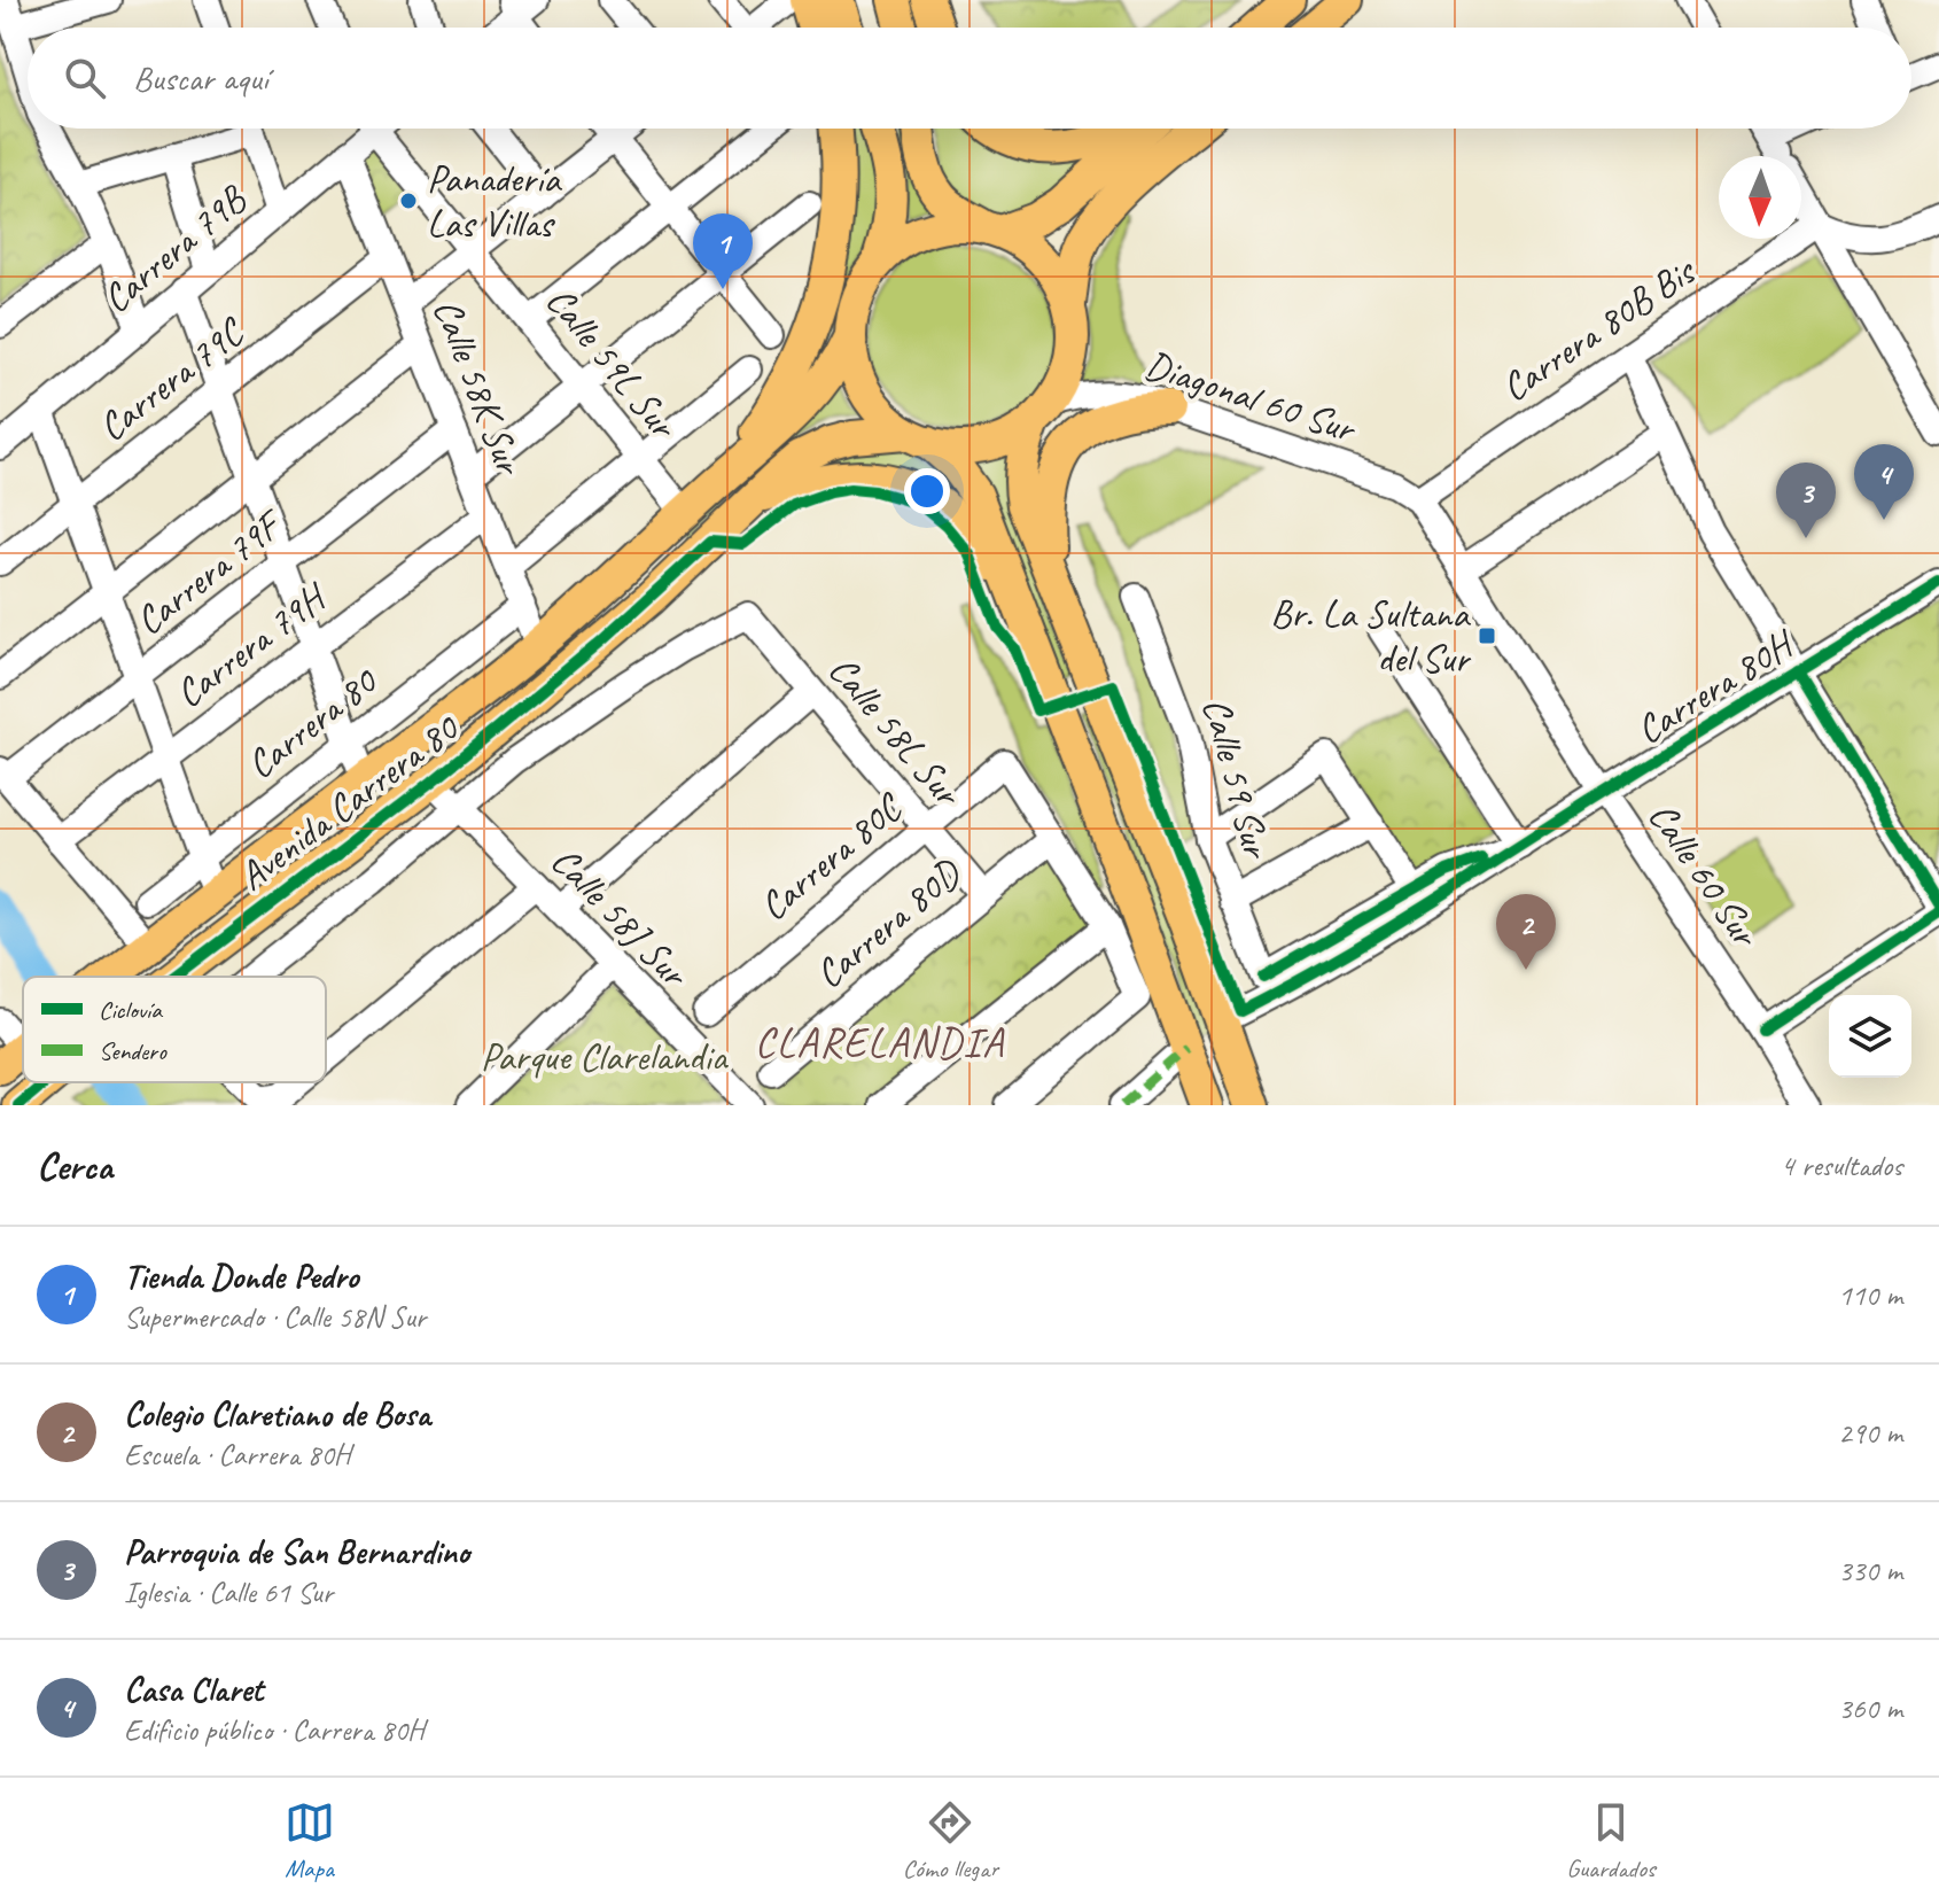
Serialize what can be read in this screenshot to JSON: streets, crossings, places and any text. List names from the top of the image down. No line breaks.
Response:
{"streets":{"main road":["Avenida Carrera 80"],"street":["Carrera 79B","Carrera 80B Bis","Calle 59L Sur","Carrera 79C","Calle 58K Sur","Diagonal 60 Sur","Carrera 79F","Carrera 79H","Carrera 80H","Carrera 80","Calle 58L Sur","Calle 59 Sur","Carrera 80C","Calle 60 Sur","Calle 58J Sur","Carrera 80D"]},"crossings":[["Carrera 79B","Calle 58K Sur"],["Carrera 80B Bis","Diagonal 60 Sur"],["Carrera 80B Bis","Calle 60 Sur"],["Calle 59L Sur","Avenida Carrera 80"],["Carrera 79C","Calle 58K Sur"],["Calle 58K Sur","Carrera 79F"],["Calle 58K Sur","Carrera 79H"],["Calle 58K Sur","Carrera 80"],["Calle 58K Sur","Avenida Carrera 80"],["Diagonal 60 Sur","Avenida Carrera 80"],["Diagonal 60 Sur","Calle 60 Sur"],["Carrera 80H","Calle 59 Sur"],["Carrera 80H","Calle 60 Sur"],["Calle 58L Sur","Carrera 80C"],["Calle 58L Sur","Calle 58J Sur"],["Calle 58L Sur","Carrera 80D"],["Avenida Carrera 80","Calle 58J Sur"],["Carrera 80C","Carrera 80D"]],"districts":["CLARELANDIA"],"parks":["Parque Clarelandia"],"places":{"other":["Panadería Las Villas"],"transit":["Br. La Sultana del Sur"]},"legend":["Ciclovía","Sendero"],"north":"bottom","page":{"search":"Buscar aquí","pins":["1","4","3","2"],"heading":["Cerca","4 resultados"],"list":[{"mark":"1","name":"Tienda Donde Pedro","note":"Supermercado · Calle 58N Sur","value":"110 m"},{"mark":"2","name":"Colegio Claretiano de Bosa","note":"Escuela · Carrera 80H","value":"290 m"},{"mark":"3","name":"Parroquia de San Bernardino","note":"Iglesia · Calle 61 Sur","value":"330 m"},{"mark":"4","name":"Casa Claret","note":"Edificio público · Carrera 80H","value":"360 m"}],"nav":["Mapa","Cómo llegar","Guardados"]}}
